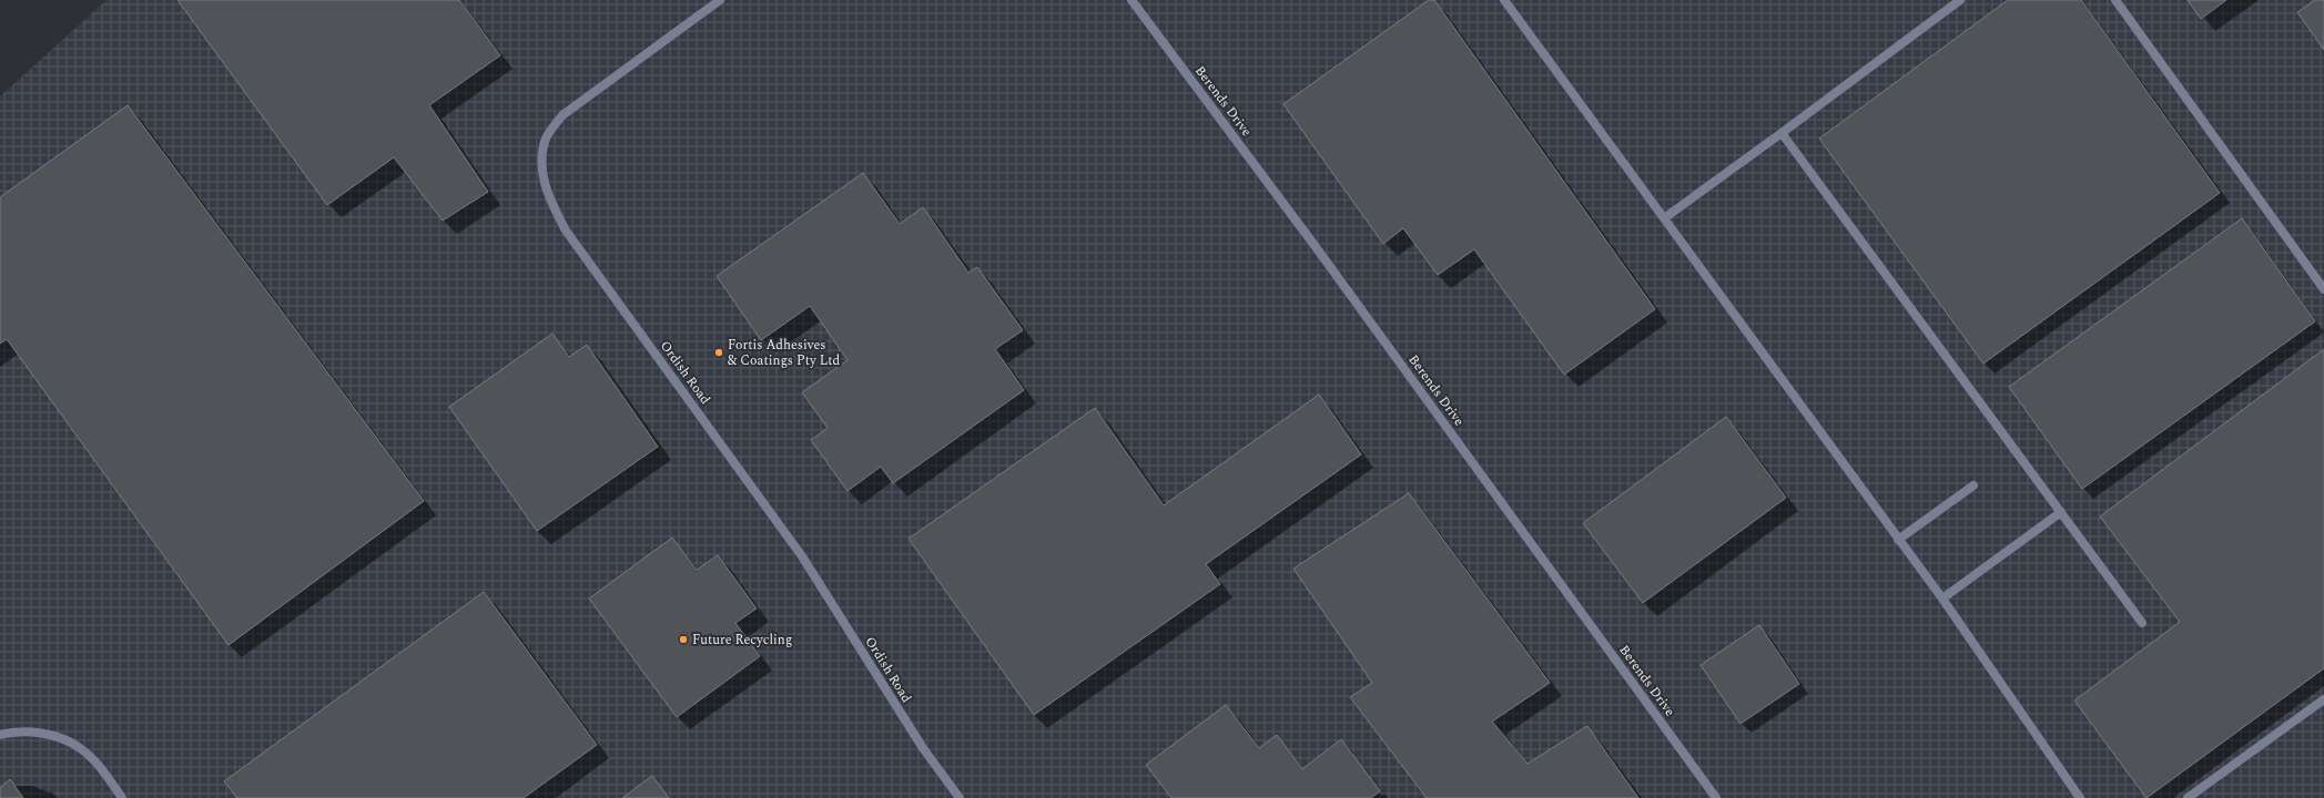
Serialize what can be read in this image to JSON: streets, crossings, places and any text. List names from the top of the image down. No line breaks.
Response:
{"streets":{"street":["Berends Drive","Ordish Road"]},"places":["Fortis Adhesives & Coatings Pty Ltd","Future Recycling"]}
